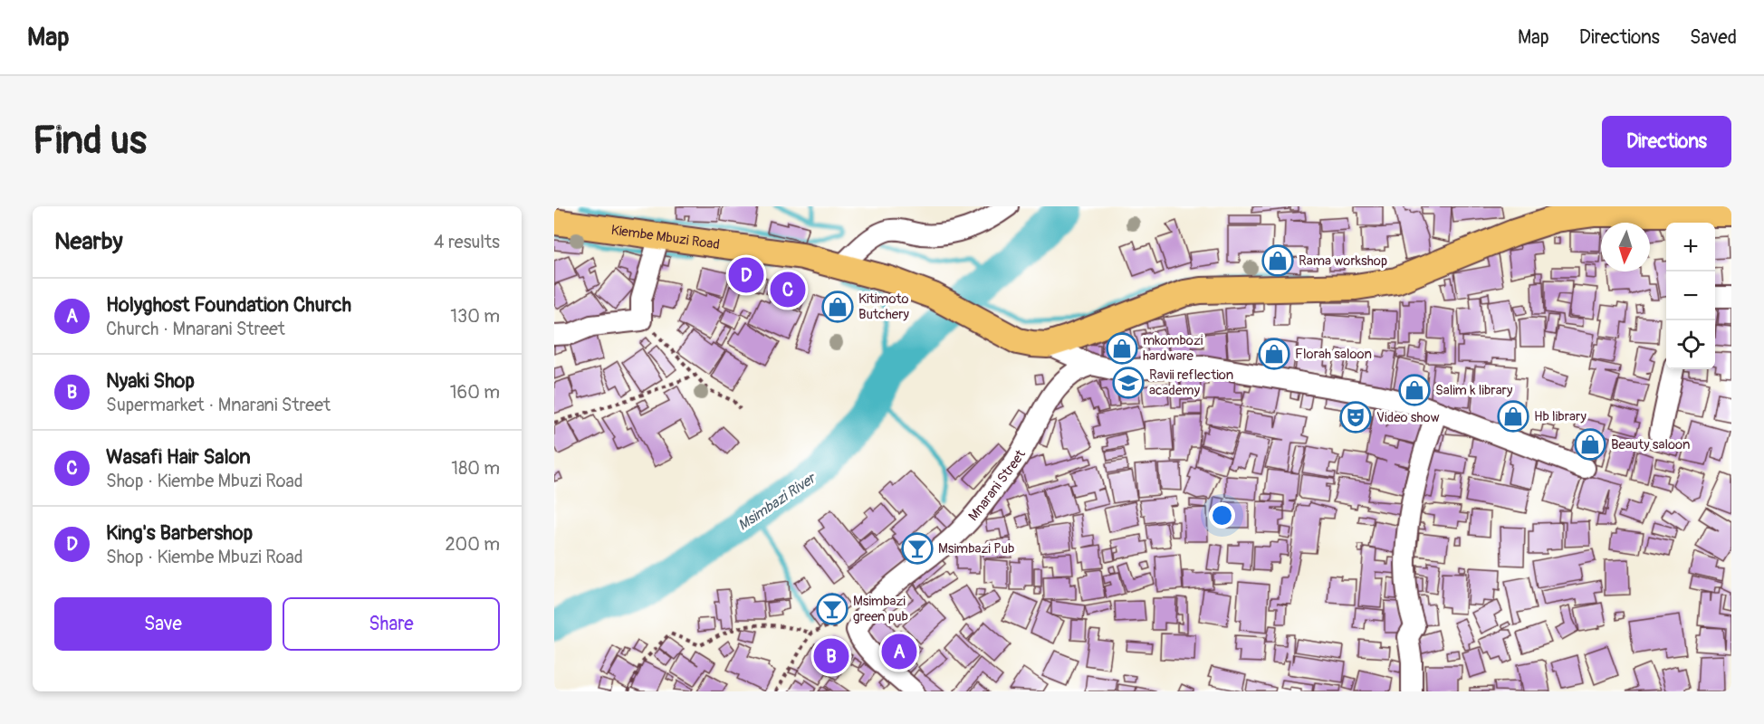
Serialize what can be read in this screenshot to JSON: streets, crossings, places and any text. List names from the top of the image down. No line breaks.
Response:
{"streets":{"main road":["Kiembe Mbuzi Road"],"street":["Mnarani Street"]},"water":["Msimbazi River"],"places":{"shop":["Rama workshop","Kitimoto Butchery","mkombozi hardware","Florah saloon","Salim k library","Hb library","Beauty saloon"],"school or university":["Ravii reflection academy"],"theatre":["Video show"],"bar":["Msimbazi Pub","Msimbazi green pub"]},"north":"bottom","page":{"header":"Map","nav":["Map","Directions","Saved"],"buttons":["Directions",["Save","Share"]],"title":"Find us","heading":["Nearby","4 results"],"map_buttons":["+","−"],"pins":["D","C","A","B"],"list":[{"mark":"A","name":"Holyghost Foundation Church","note":"Church · Mnarani Street","value":"130 m"},{"mark":"B","name":"Nyaki Shop","note":"Supermarket · Mnarani Street","value":"160 m"},{"mark":"C","name":"Wasafi Hair Salon","note":"Shop · Kiembe Mbuzi Road","value":"180 m"},{"mark":"D","name":"King's Barbershop","note":"Shop · Kiembe Mbuzi Road","value":"200 m"}]}}
